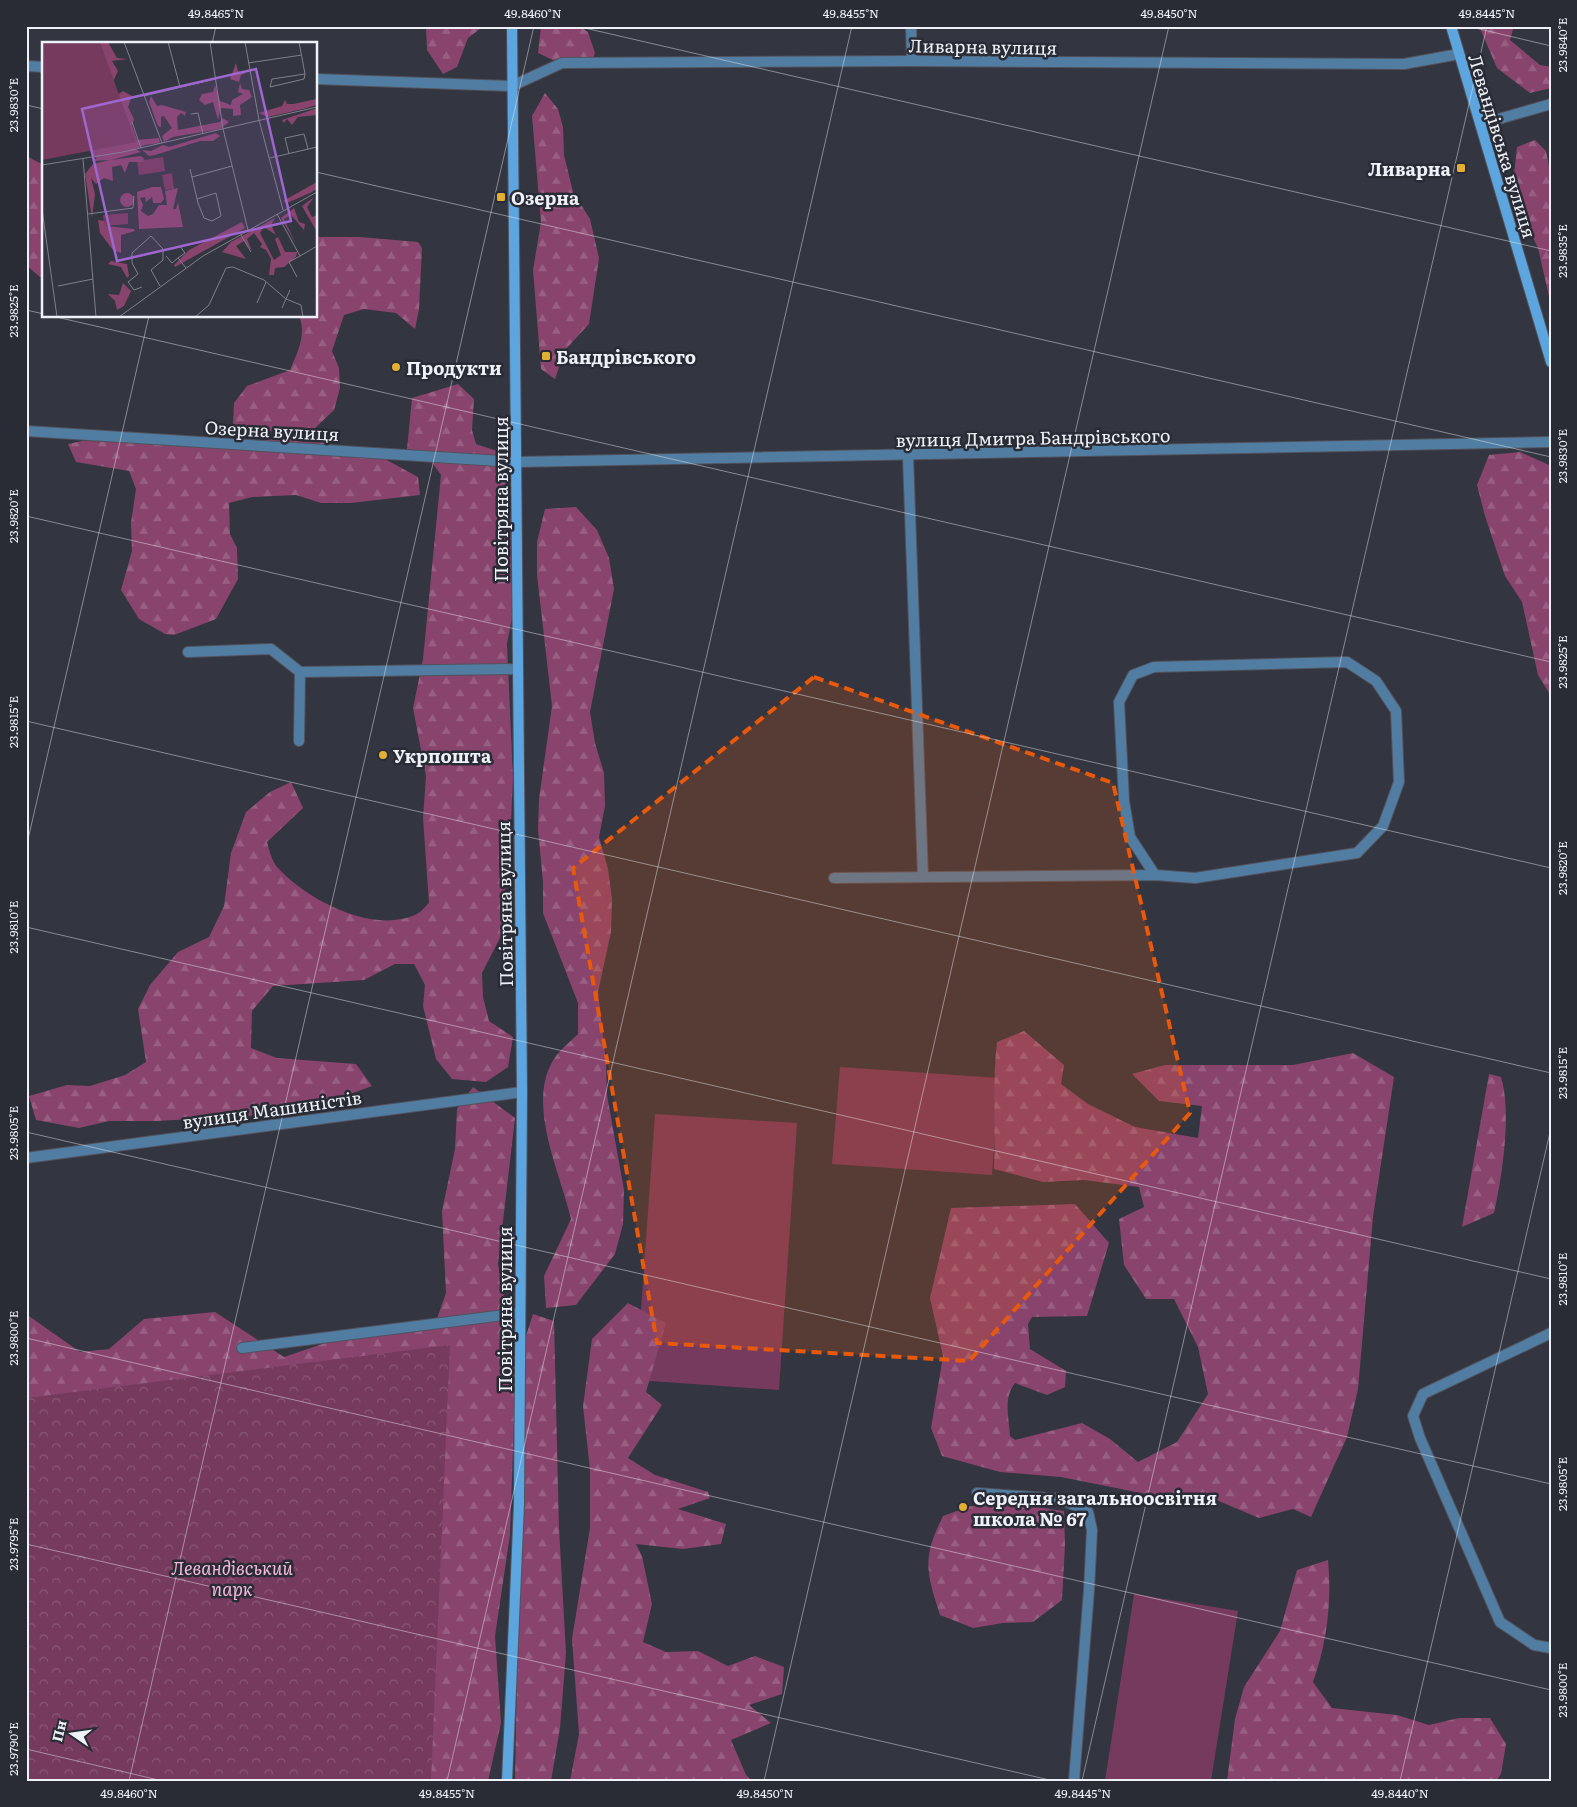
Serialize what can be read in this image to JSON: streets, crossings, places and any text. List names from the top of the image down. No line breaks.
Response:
{"streets":{"street":["Ливарна вулиця","Левандівська вулиця","Озерна вулиця","вулиця Дмитра Бандрівського","Повітряна вулиця","вулиця Машиністів"]},"crossings":[["Ливарна вулиця","Левандівська вулиця"],["Ливарна вулиця","Повітряна вулиця"],["Озерна вулиця","вулиця Дмитра Бандрівського"],["Озерна вулиця","Повітряна вулиця"],["вулиця Дмитра Бандрівського","Повітряна вулиця"],["Повітряна вулиця","вулиця Машиністів"]],"parks":["Левандівський парк"],"places":{"transit":["Ливарна","Озерна","Бандрівського"],"other":["Продукти","Укрпошта","Середня загальноосвітня школа № 67"]},"north":"left","coordinates":["49.8465°N","49.8460°N","49.8455°N","49.8450°N","49.8445°N","23.9840°E","23.9830°E","23.9835°E","23.9825°E","23.9820°E","23.9815°E","23.9810°E","23.9805°E","23.9800°E","23.9795°E","23.9790°E","49.8440°N"]}
